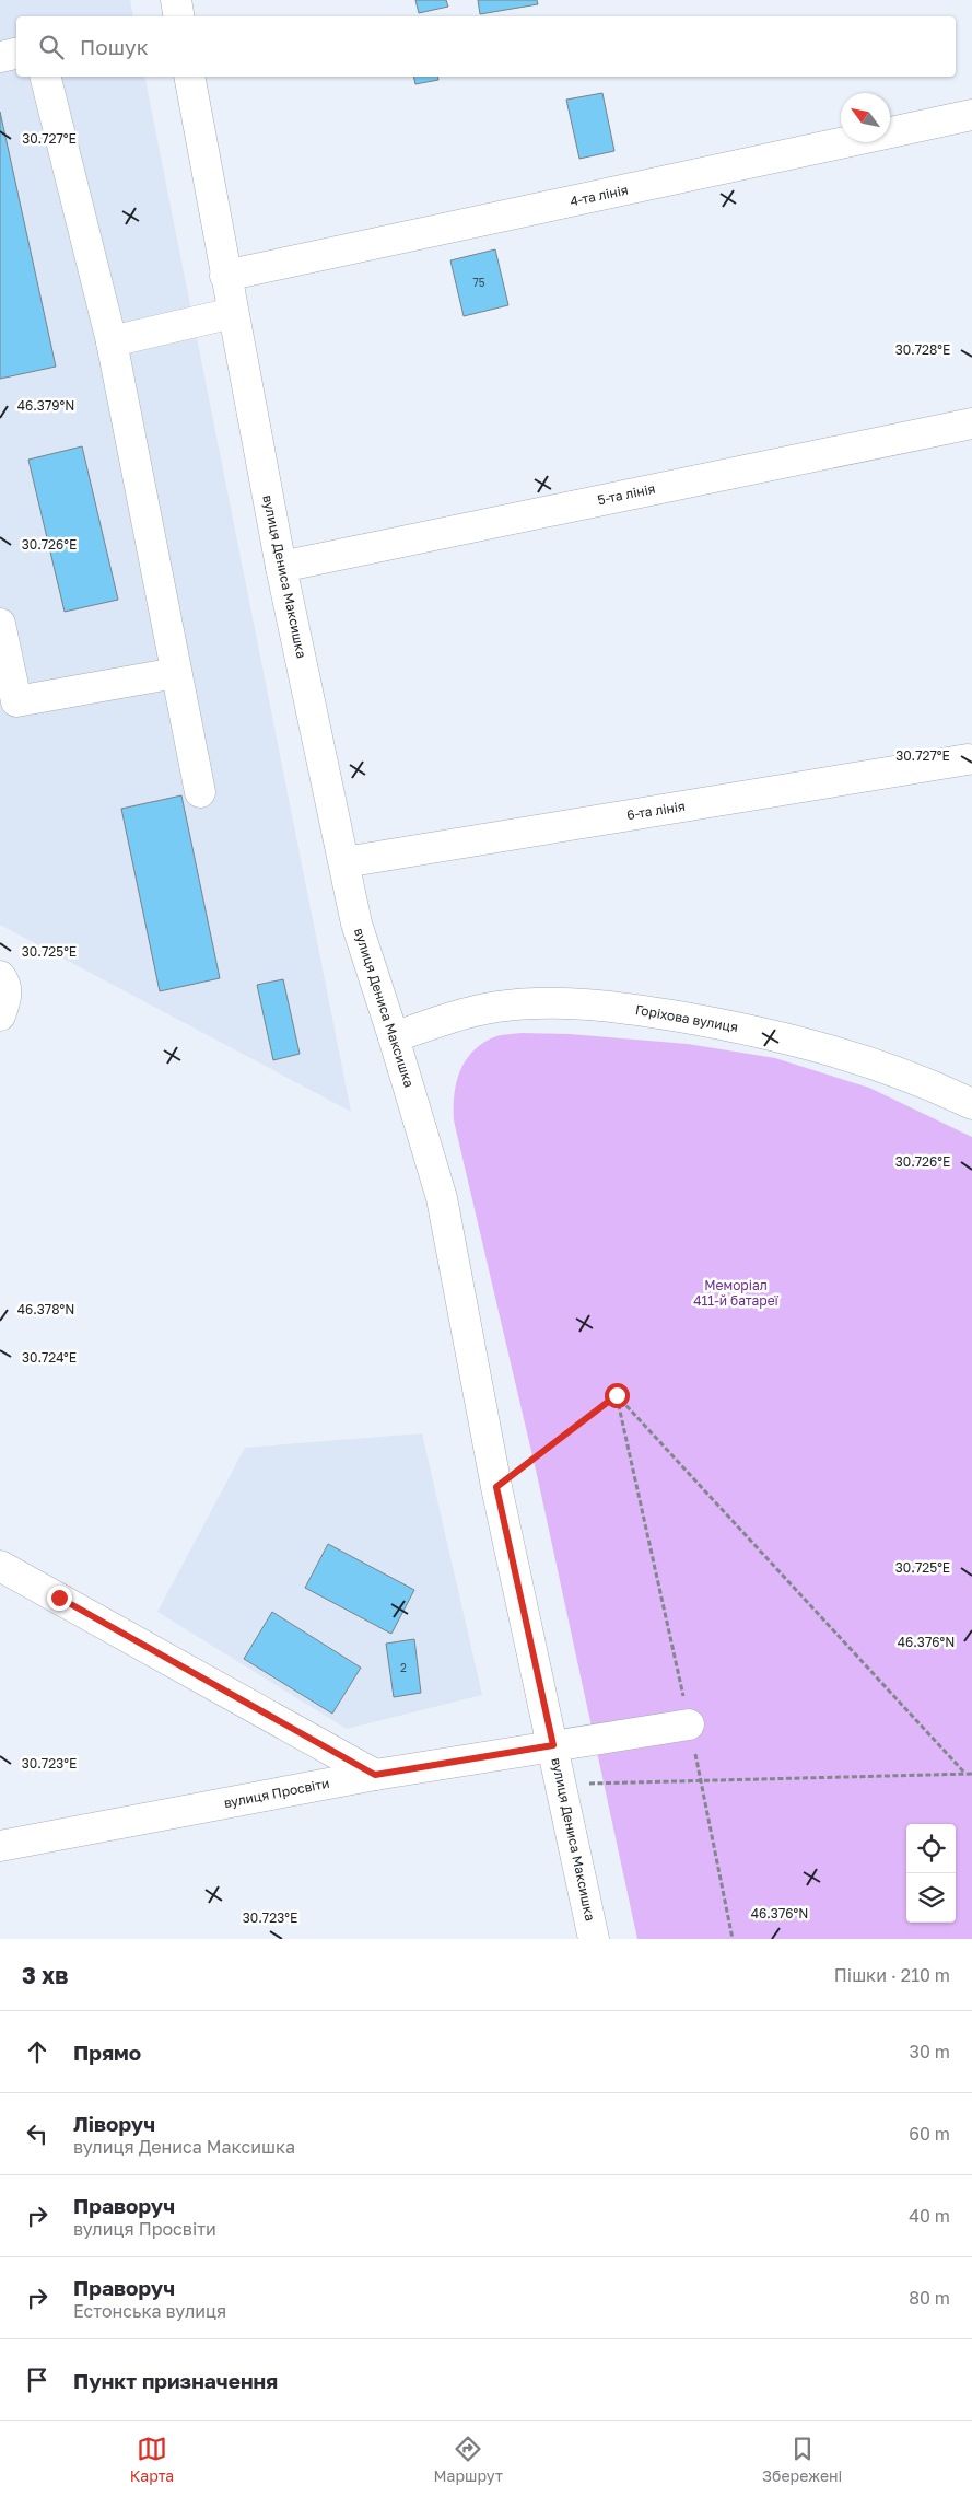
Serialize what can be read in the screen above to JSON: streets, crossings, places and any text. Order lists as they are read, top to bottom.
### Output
{
  "streets": {
    "street": [
      "4-та лінія",
      "5-та лінія",
      "вулиця Дениса Максишка",
      "6-та лінія",
      "Горіхова вулиця",
      "вулиця Просвіти"
    ]
  },
  "crossings": [
    ["4-та лінія", "вулиця Дениса Максишка"],
    ["5-та лінія", "вулиця Дениса Максишка"],
    ["вулиця Дениса Максишка", "6-та лінія"],
    ["вулиця Дениса Максишка", "Горіхова вулиця"],
    ["вулиця Дениса Максишка", "вулиця Просвіти"]
  ],
  "parks": ["Меморіал 411-й батареї"],
  "house_numbers": ["75", "2"],
  "north": "top left",
  "page": {
    "search": "Пошук",
    "heading": ["3 хв", "Пішки · 210 m"],
    "list": [
      ["Прямо", "30 m"],
      ["Ліворуч", "вулиця Дениса Максишка", "60 m"],
      ["Праворуч", "вулиця Просвіти", "40 m"],
      ["Праворуч", "Естонська вулиця", "80 m"],
      "Пункт призначення"
    ],
    "nav": ["Карта", "Маршрут", "Збережені"]
  },
  "coordinates": [
    "30.727°E",
    "30.728°E",
    "46.379°N",
    "30.726°E",
    "30.725°E",
    "46.378°N",
    "30.724°E",
    "46.376°N",
    "30.723°E"
  ]
}
